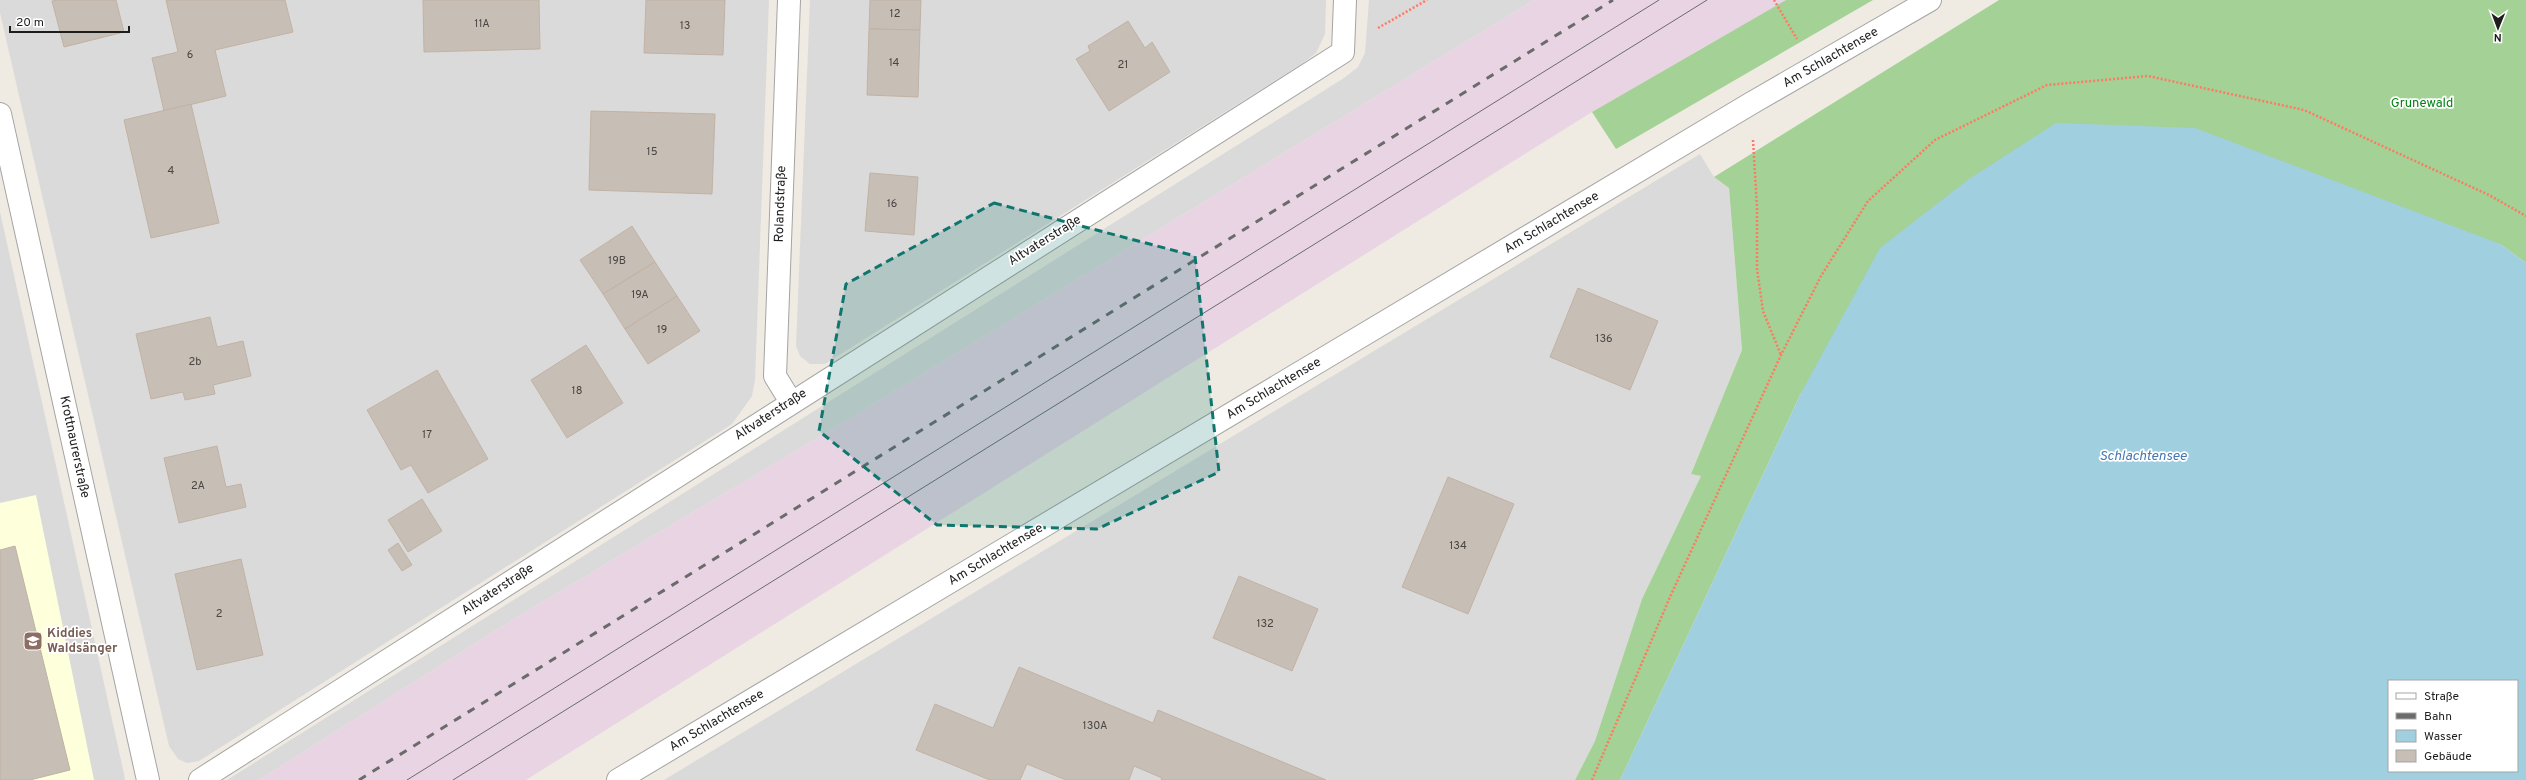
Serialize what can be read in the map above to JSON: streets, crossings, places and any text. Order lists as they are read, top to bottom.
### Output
{
  "streets": {
    "street": [
      "Am Schlachtensee",
      "Rolandstraße",
      "Altvaterstraße",
      "Krottnaurerstraße"
    ]
  },
  "crossings": [
    ["Rolandstraße", "Altvaterstraße"]
  ],
  "water": ["Schlachtensee"],
  "parks": ["Grunewald"],
  "places": {
    "school or university": ["Kiddies Waldsänger"]
  },
  "house_numbers": [
    "12",
    "11A",
    "13",
    "6",
    "14",
    "21",
    "15",
    "4",
    "16",
    "19B",
    "19A",
    "19",
    "136",
    "2b",
    "18",
    "17",
    "2A",
    "134",
    "2",
    "132",
    "130A"
  ],
  "legend": [
    "Straße",
    "Bahn",
    "Wasser",
    "Gebäude"
  ],
  "scale_bar": "20 m",
  "north": "bottom"
}
